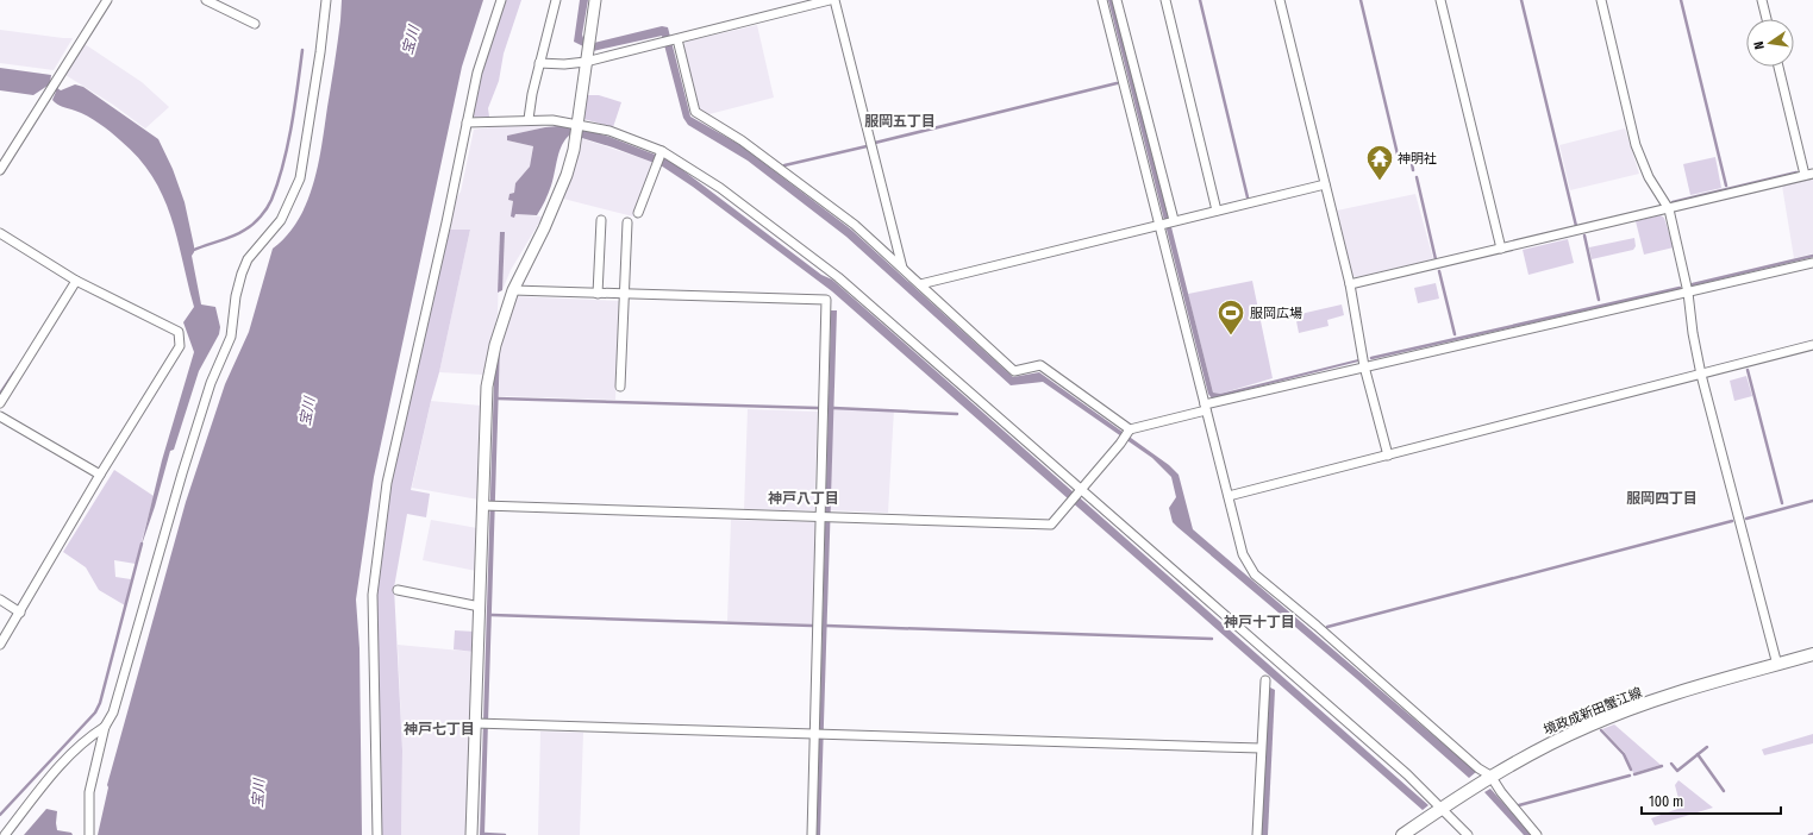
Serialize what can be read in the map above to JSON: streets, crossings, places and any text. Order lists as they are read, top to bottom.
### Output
{
  "streets": {
    "main road": ["境政成新田蟹江線"]
  },
  "districts": [
    "服岡五丁目",
    "神戸八丁目",
    "服岡四丁目",
    "神戸十丁目",
    "神戸七丁目"
  ],
  "water": ["宝川"],
  "places": {
    "temple": ["神明社"],
    "sports": ["服岡広場"]
  },
  "scale_bar": "100 m",
  "north": "left"
}
